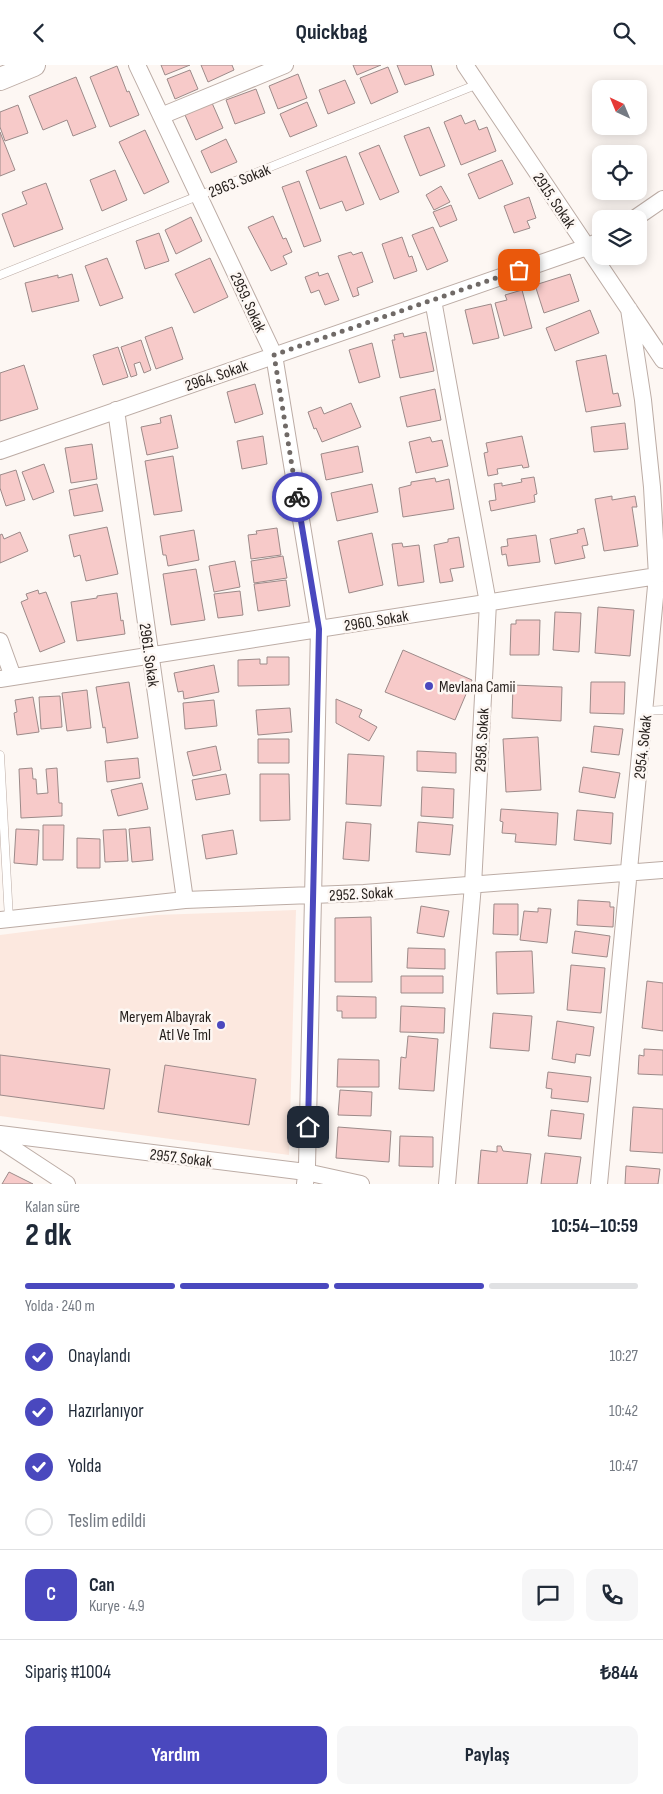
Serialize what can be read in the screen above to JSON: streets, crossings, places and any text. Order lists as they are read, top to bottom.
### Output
{
  "streets": {
    "street": [
      "2915. Sokak",
      "2959. Sokak",
      "2964. Sokak",
      "2960. Sokak",
      "2961. Sokak",
      "2958. Sokak",
      "2954. Sokak",
      "2952. Sokak",
      "2957. Sokak"
    ],
    "lane": ["2963. Sokak"]
  },
  "crossings": [
    ["2963. Sokak", "2915. Sokak"],
    ["2963. Sokak", "2959. Sokak"],
    ["2915. Sokak", "2954. Sokak"],
    ["2959. Sokak", "2964. Sokak"],
    ["2959. Sokak", "2960. Sokak"],
    ["2959. Sokak", "2952. Sokak"],
    ["2959. Sokak", "2957. Sokak"],
    ["2964. Sokak", "2961. Sokak"],
    ["2964. Sokak", "2958. Sokak"],
    ["2960. Sokak", "2961. Sokak"],
    ["2960. Sokak", "2958. Sokak"],
    ["2960. Sokak", "2954. Sokak"],
    ["2961. Sokak", "2952. Sokak"],
    ["2958. Sokak", "2952. Sokak"],
    ["2954. Sokak", "2952. Sokak"]
  ],
  "places": ["Mevlana Camii", "Meryem Albayrak Atl Ve Tml"],
  "north": "top left",
  "page": {
    "header": "Quickbag",
    "heading": ["2 dk", "Kalan süre", "10:54–10:59"],
    "panel": [
      "Can",
      "Kurye · 4.9",
      "Sipariş #1004",
      "₺844"
    ],
    "bar": "Yolda · 240 m",
    "list": [
      ["Onaylandı", "10:27"],
      ["Hazırlanıyor", "10:42"],
      ["Yolda", "10:47"],
      "Teslim edildi"
    ],
    "round": "C",
    "buttons": ["Yardım", "Paylaş"]
  }
}
